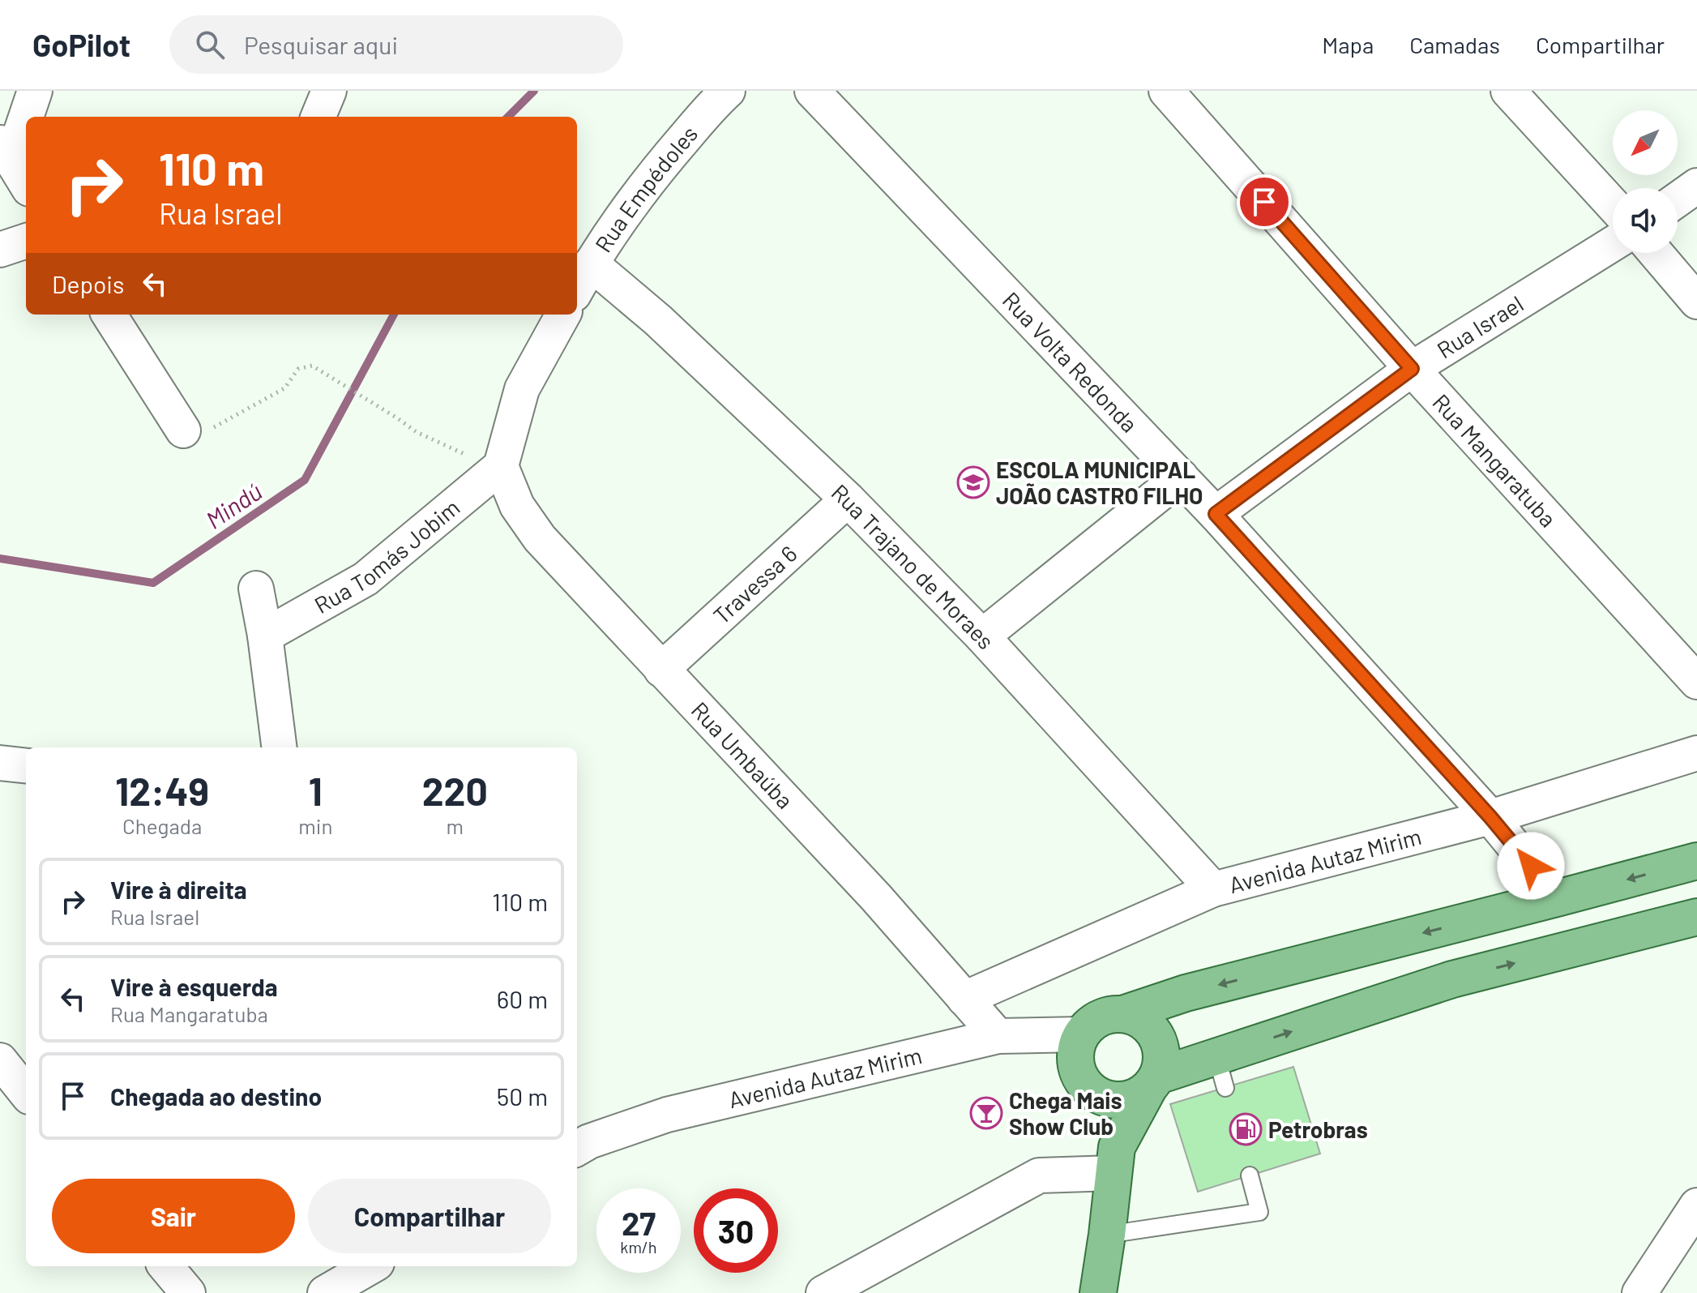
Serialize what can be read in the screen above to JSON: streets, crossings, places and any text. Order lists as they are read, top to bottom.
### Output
{
  "streets": {
    "street": [
      "Rua Empédoles",
      "Rua Israel",
      "Rua Volta Redonda",
      "Rua Mangaratuba",
      "Rua Tomás Jobim",
      "Rua Trajano de Moraes",
      "Travessa 6",
      "Rua Umbaúba",
      "Avenida Autaz Mirim"
    ]
  },
  "crossings": [
    ["Rua Empédoles", "Rua Trajano de Moraes"],
    ["Rua Israel", "Rua Volta Redonda"],
    ["Rua Israel", "Rua Mangaratuba"],
    ["Rua Volta Redonda", "Avenida Autaz Mirim"],
    ["Rua Tomás Jobim", "Rua Umbaúba"],
    ["Rua Trajano de Moraes", "Travessa 6"],
    ["Rua Trajano de Moraes", "Avenida Autaz Mirim"],
    ["Travessa 6", "Rua Umbaúba"],
    ["Rua Umbaúba", "Avenida Autaz Mirim"]
  ],
  "water": ["Mindú"],
  "places": {
    "school or university": ["ESCOLA MUNICIPAL JOÃO CASTRO FILHO"],
    "bar": ["Chega Mais Show Club"],
    "fuel station": ["Petrobras"]
  },
  "north": "bottom left",
  "page": {
    "header": "GoPilot",
    "search": "Pesquisar aqui",
    "nav": ["Mapa", "Camadas", "Compartilhar"],
    "turn": ["110 m", "Rua Israel"],
    "then": "Depois",
    "eta": [
      "12:49",
      "Chegada",
      "1",
      "min",
      "220",
      "m"
    ],
    "list": [
      {
        "name": "Vire à direita",
        "note": "Rua Israel",
        "value": "110 m"
      },
      {
        "name": "Vire à esquerda",
        "note": "Rua Mangaratuba",
        "value": "60 m"
      },
      {
        "name": "Chegada ao destino",
        "value": "50 m"
      }
    ],
    "buttons": ["Sair", "Compartilhar"],
    "speed": "27 km/h",
    "limit": "30"
  }
}
